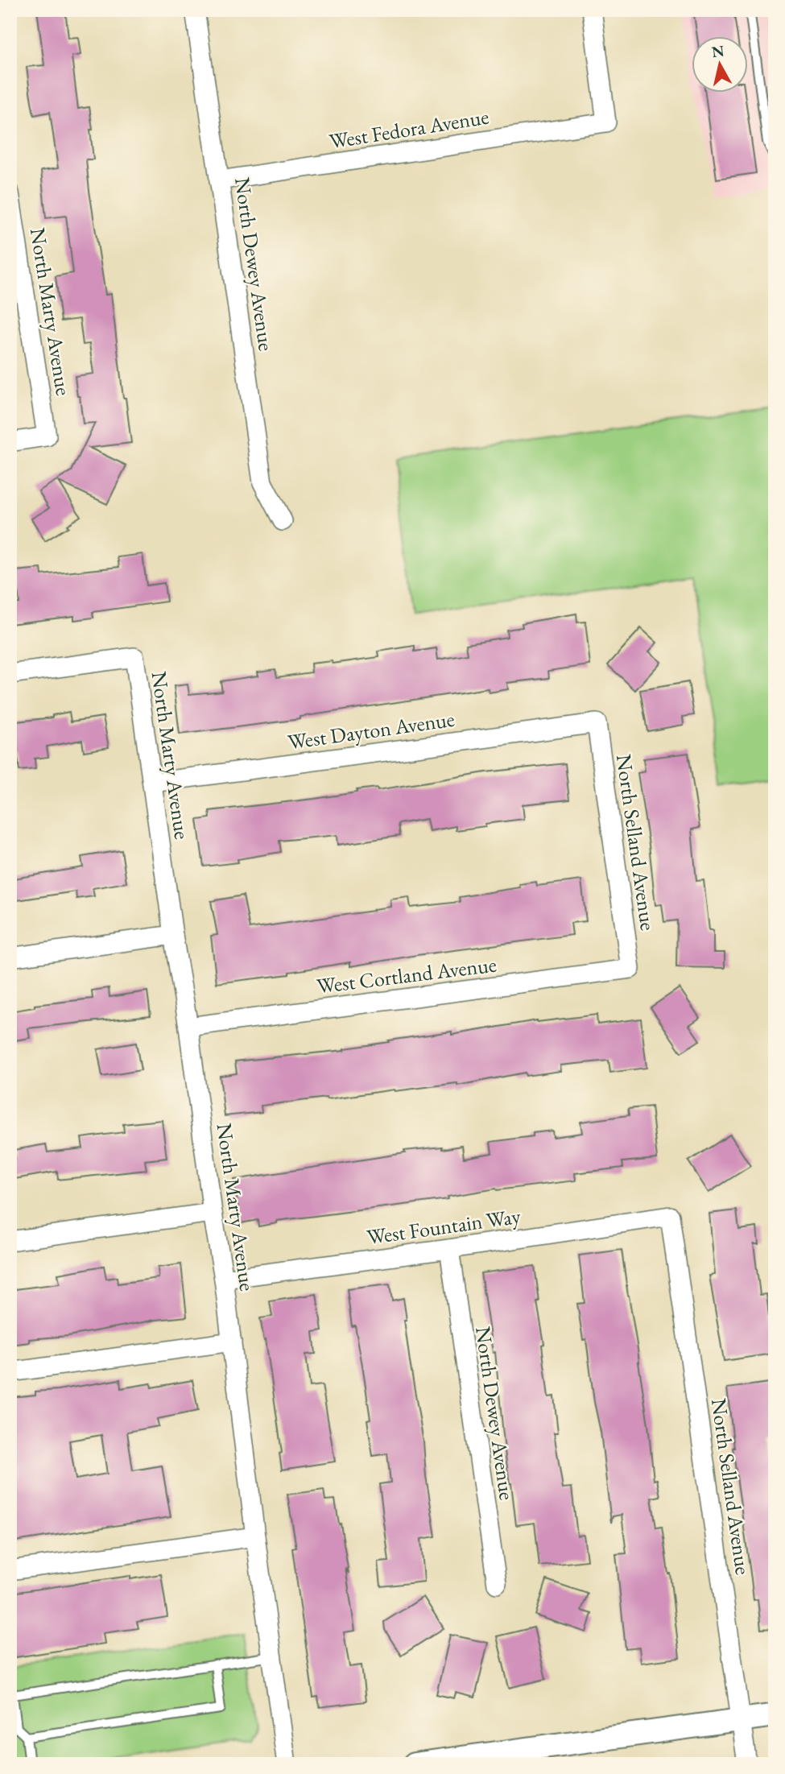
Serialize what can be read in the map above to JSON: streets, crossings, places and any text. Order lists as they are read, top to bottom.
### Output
{
  "streets": {
    "street": [
      "West Fedora Avenue",
      "North Dewey Avenue",
      "North Marty Avenue",
      "West Dayton Avenue",
      "North Selland Avenue",
      "West Cortland Avenue",
      "West Fountain Way"
    ]
  },
  "crossings": [
    ["West Fedora Avenue", "North Dewey Avenue"],
    ["North Dewey Avenue", "West Fountain Way"],
    ["North Marty Avenue", "West Dayton Avenue"],
    ["North Marty Avenue", "West Cortland Avenue"],
    ["North Marty Avenue", "West Fountain Way"],
    ["West Dayton Avenue", "North Selland Avenue"],
    ["North Selland Avenue", "West Cortland Avenue"],
    ["North Selland Avenue", "West Fountain Way"]
  ],
  "north": "top"
}
